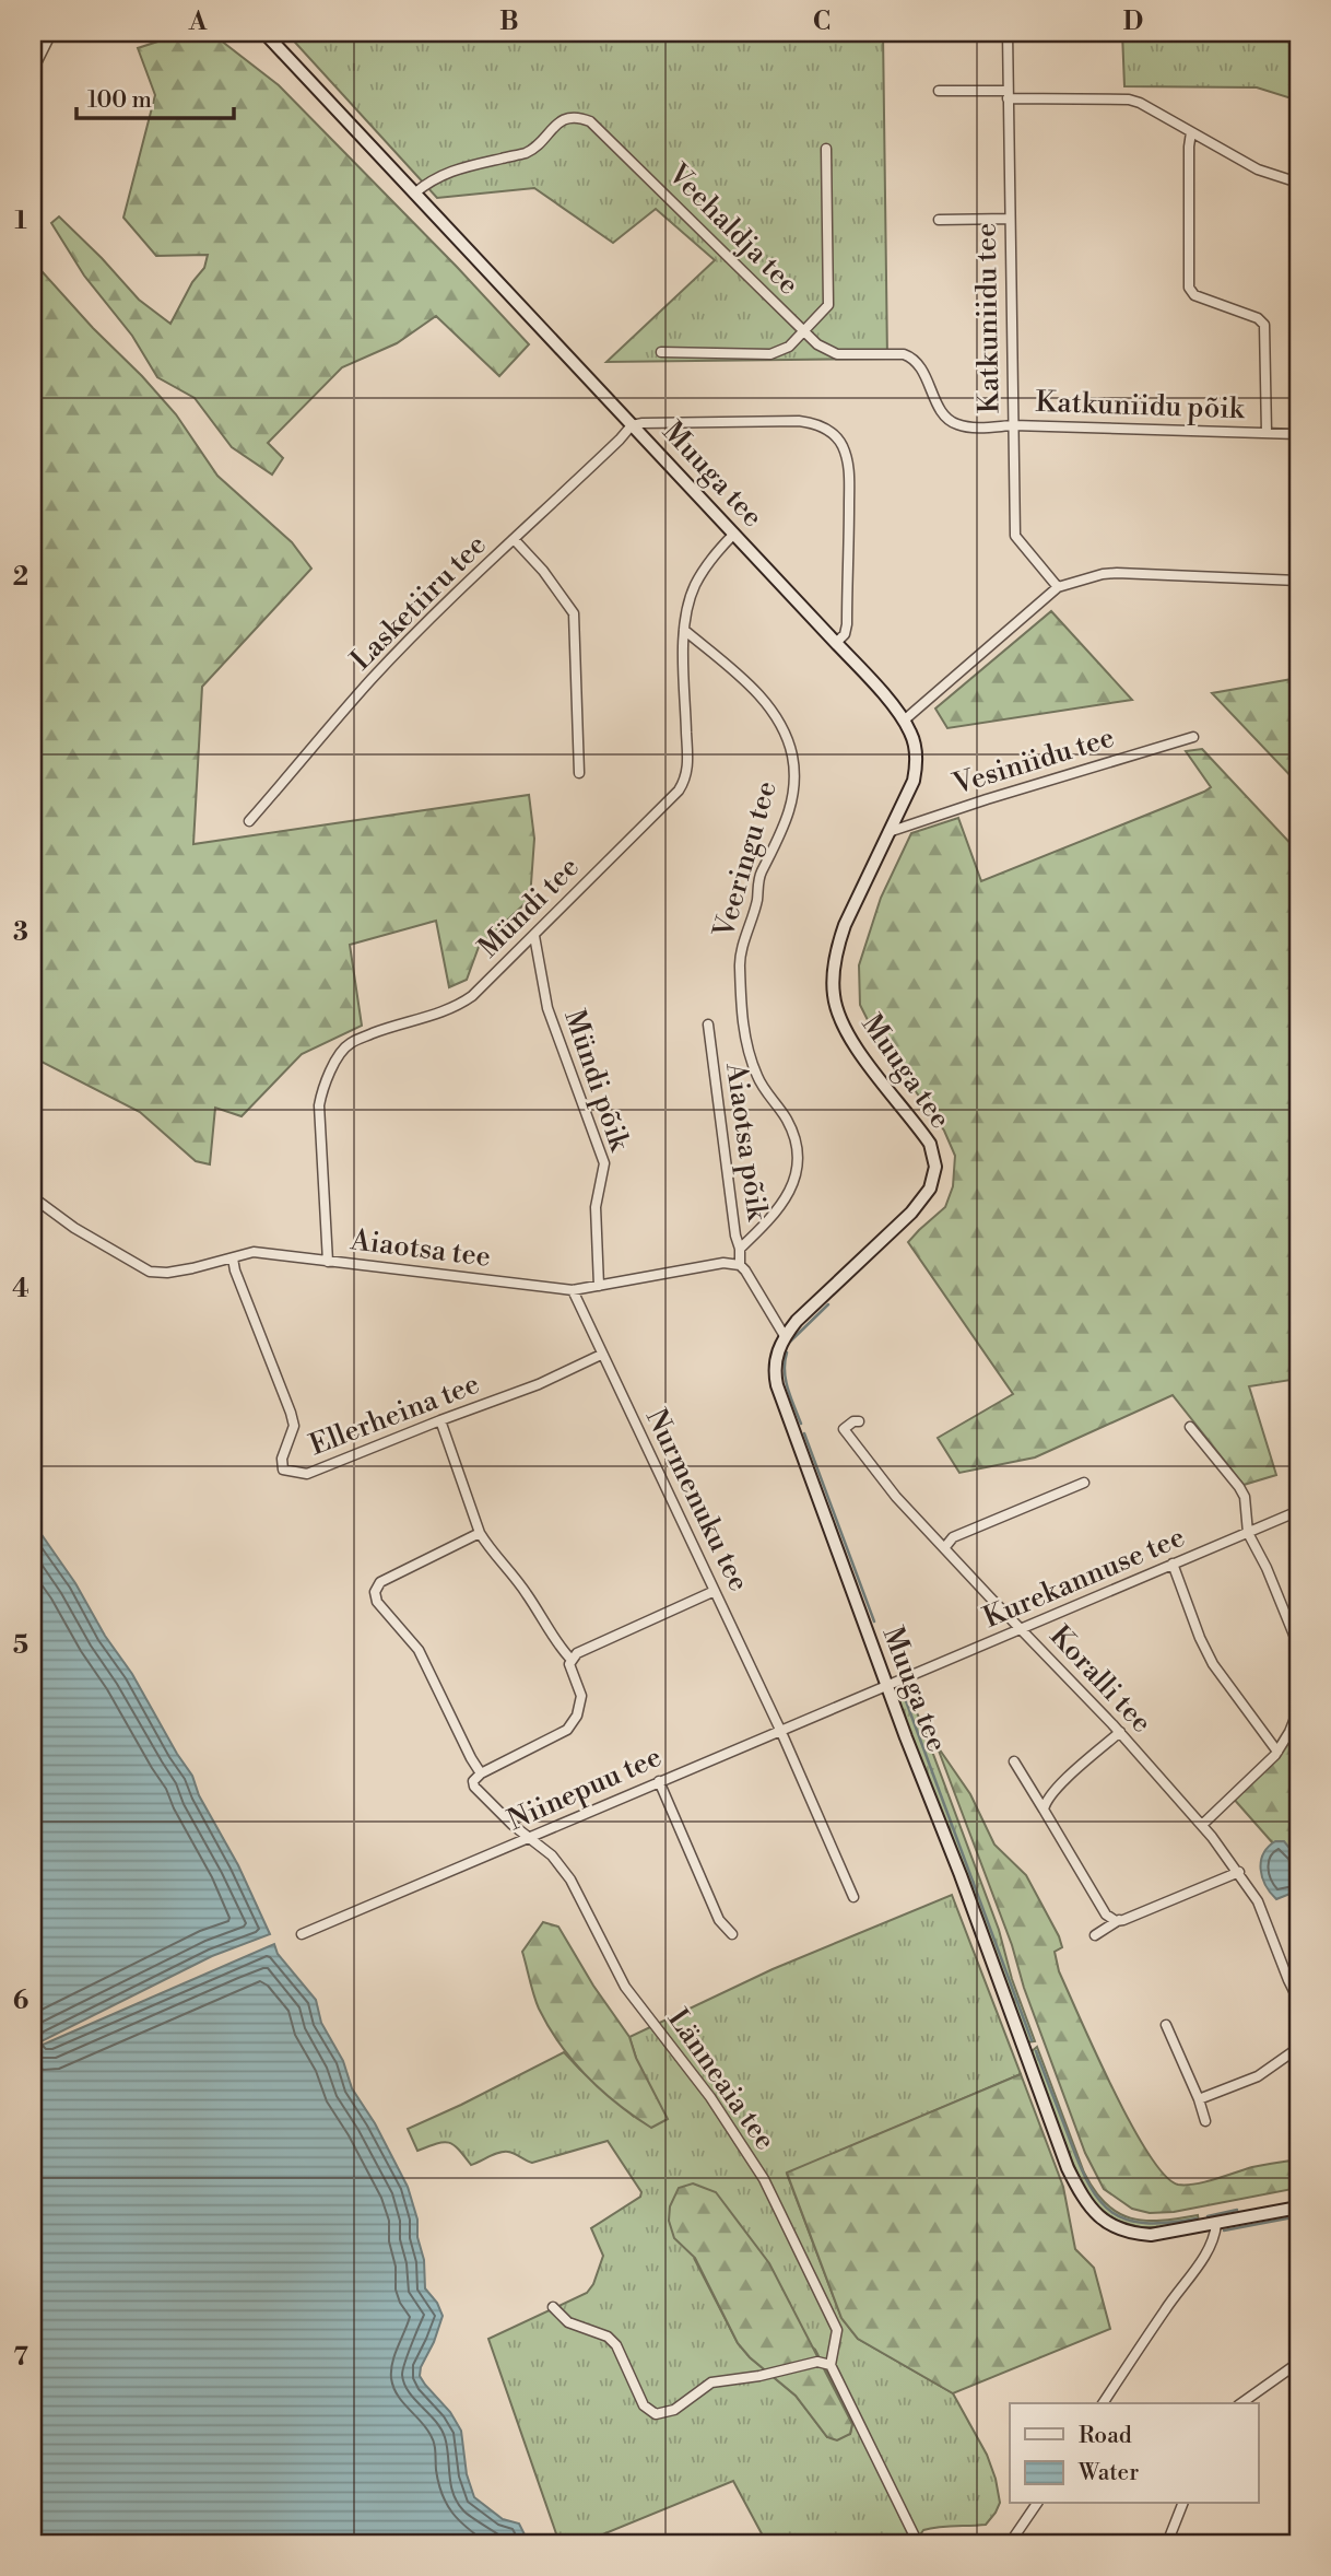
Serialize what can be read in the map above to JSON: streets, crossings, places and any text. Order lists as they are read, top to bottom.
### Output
{
  "streets": {
    "street": [
      "Veehaldja tee",
      "Katkuniidu tee",
      "Katkuniidu põik",
      "Muuga tee",
      "Lasketiiru tee",
      "Vesiniidu tee",
      "Veeringu tee",
      "Mündi tee",
      "Mündi põik",
      "Aiaotsa põik",
      "Aiaotsa tee",
      "Ellerheina tee",
      "Nurmenuku tee",
      "Kurekannuse tee",
      "Koralli tee",
      "Niinepuu tee",
      "Länneaia tee"
    ]
  },
  "crossings": [
    ["Veehaldja tee", "Katkuniidu tee"],
    ["Veehaldja tee", "Katkuniidu põik"],
    ["Veehaldja tee", "Muuga tee"],
    ["Katkuniidu tee", "Katkuniidu põik"],
    ["Muuga tee", "Lasketiiru tee"],
    ["Muuga tee", "Vesiniidu tee"],
    ["Muuga tee", "Mündi tee"],
    ["Muuga tee", "Kurekannuse tee"],
    ["Muuga tee", "Niinepuu tee"],
    ["Veeringu tee", "Mündi tee"],
    ["Veeringu tee", "Aiaotsa põik"],
    ["Mündi tee", "Mündi põik"],
    ["Mündi tee", "Aiaotsa tee"],
    ["Mündi põik", "Aiaotsa tee"],
    ["Aiaotsa põik", "Aiaotsa tee"],
    ["Aiaotsa tee", "Ellerheina tee"],
    ["Aiaotsa tee", "Nurmenuku tee"],
    ["Ellerheina tee", "Nurmenuku tee"],
    ["Nurmenuku tee", "Niinepuu tee"],
    ["Kurekannuse tee", "Koralli tee"],
    ["Kurekannuse tee", "Niinepuu tee"],
    ["Niinepuu tee", "Länneaia tee"]
  ],
  "legend": ["Road", "Water"],
  "scale_bar": "100 m",
  "grid": {
    "columns": [
      "A",
      "B",
      "C",
      "D"
    ],
    "rows": [
      "1",
      "2",
      "3",
      "4",
      "5",
      "6",
      "7"
    ]
  }
}
